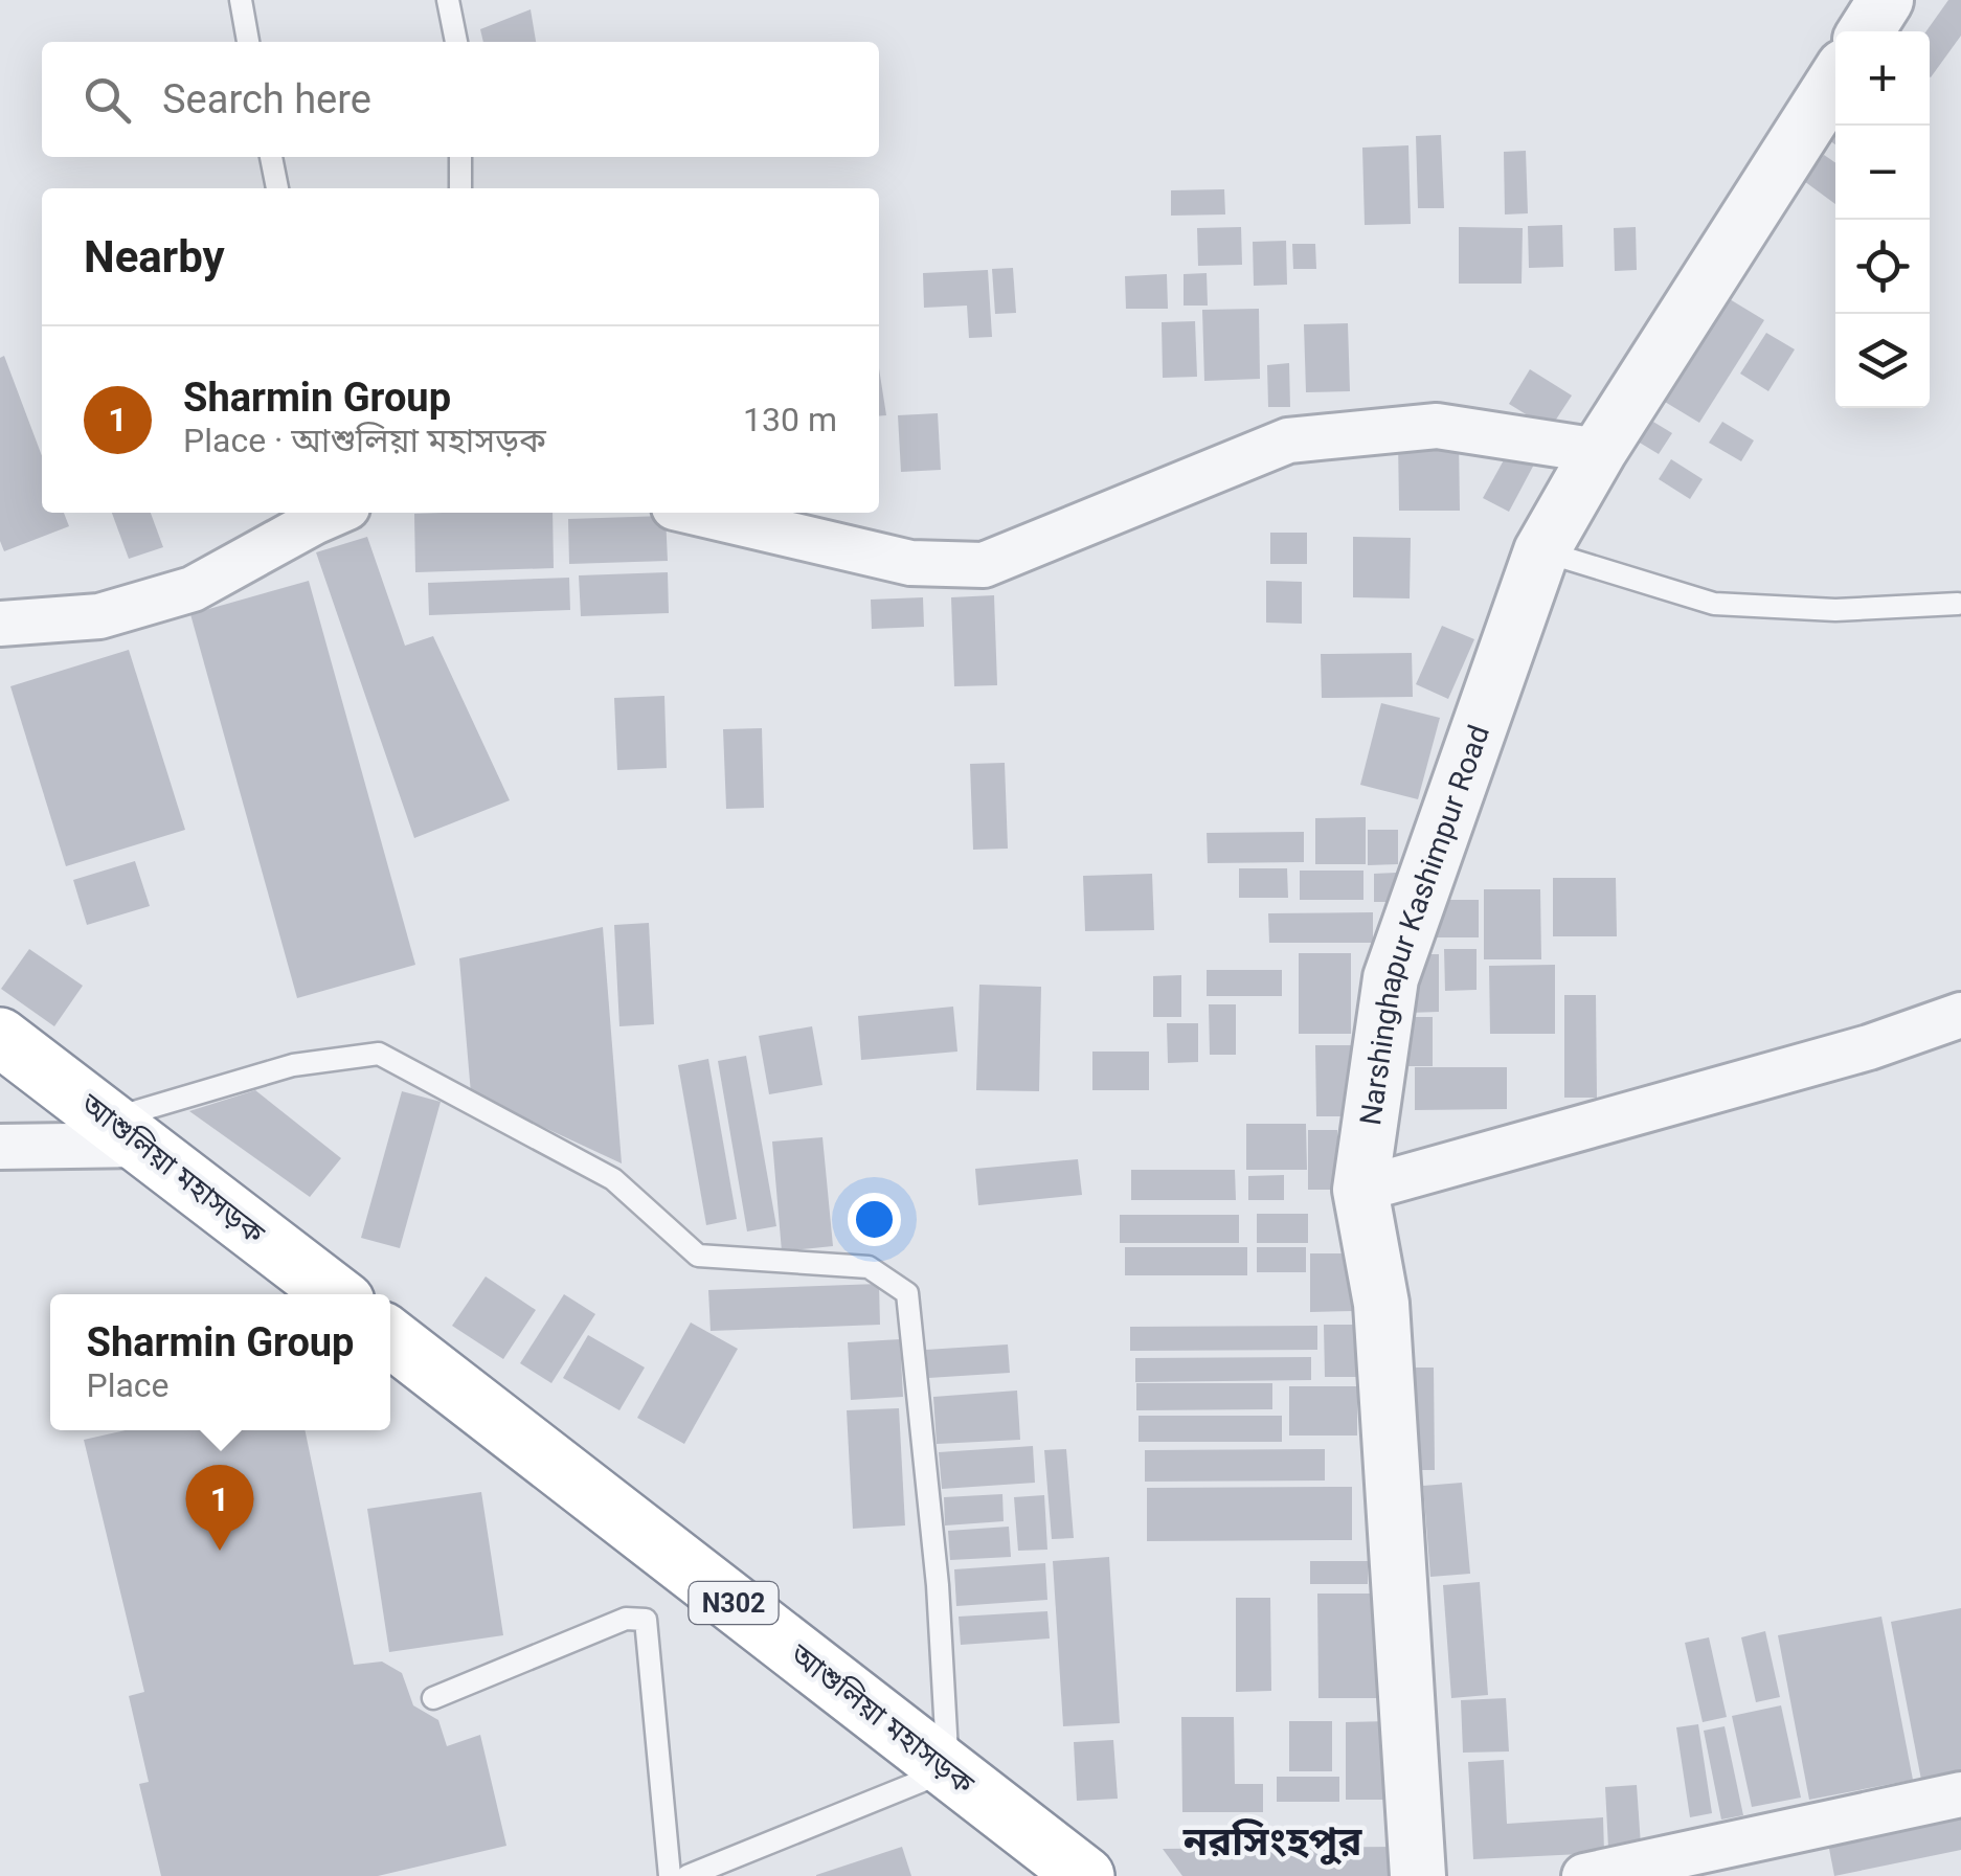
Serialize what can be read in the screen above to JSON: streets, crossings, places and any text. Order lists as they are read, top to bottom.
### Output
{
  "streets": {
    "highway": ["আশুলিয়া মহাসড়ক", "N302"],
    "street": ["Narshinghapur Kashimpur Road"]
  },
  "districts": ["নরসিংহপুর"],
  "page": {
    "map_buttons": ["+", "−"],
    "search": "Search here",
    "heading": "Nearby",
    "list": [
      {
        "mark": "1",
        "name": "Sharmin Group",
        "note": "Place · আশুলিয়া মহাসড়ক",
        "value": "130 m"
      }
    ],
    "popup": ["Sharmin Group", "Place"],
    "pins": "1"
  }
}
